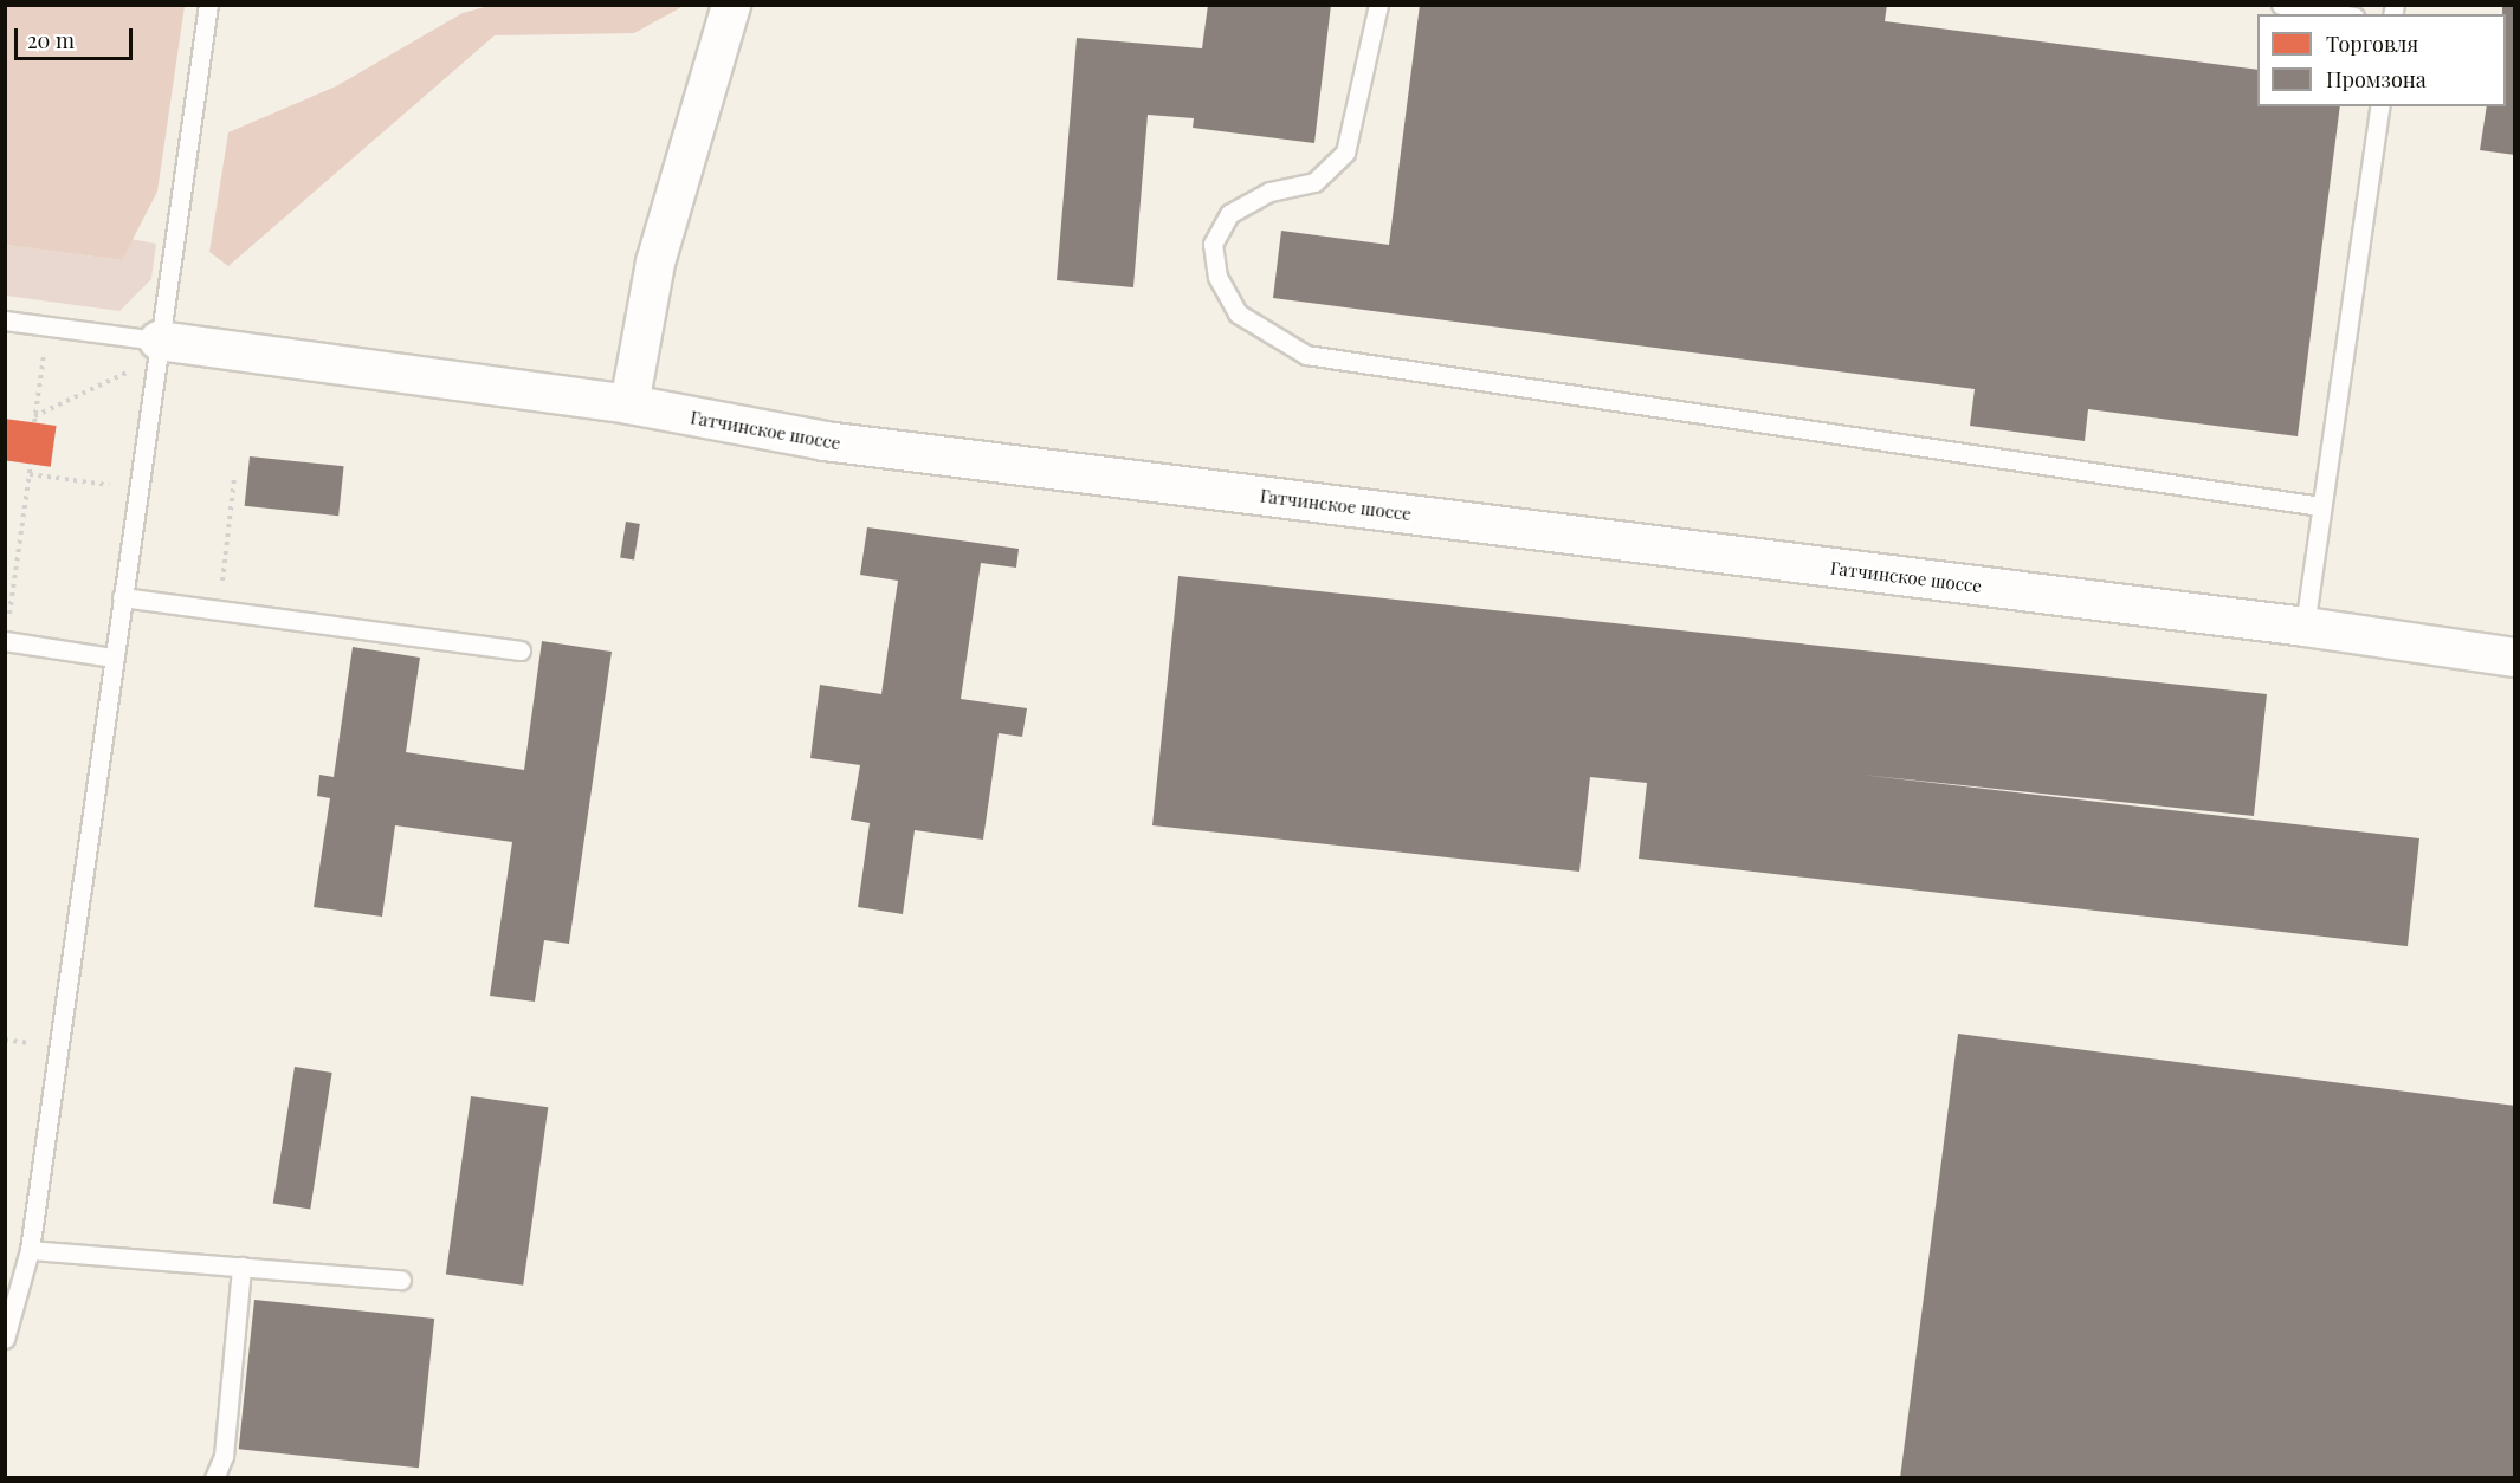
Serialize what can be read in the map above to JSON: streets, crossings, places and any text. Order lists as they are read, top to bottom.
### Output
{
  "streets": {
    "street": ["Гатчинское шоссе"]
  },
  "legend": ["Торговля", "Промзона"],
  "scale_bar": "20 m"
}
